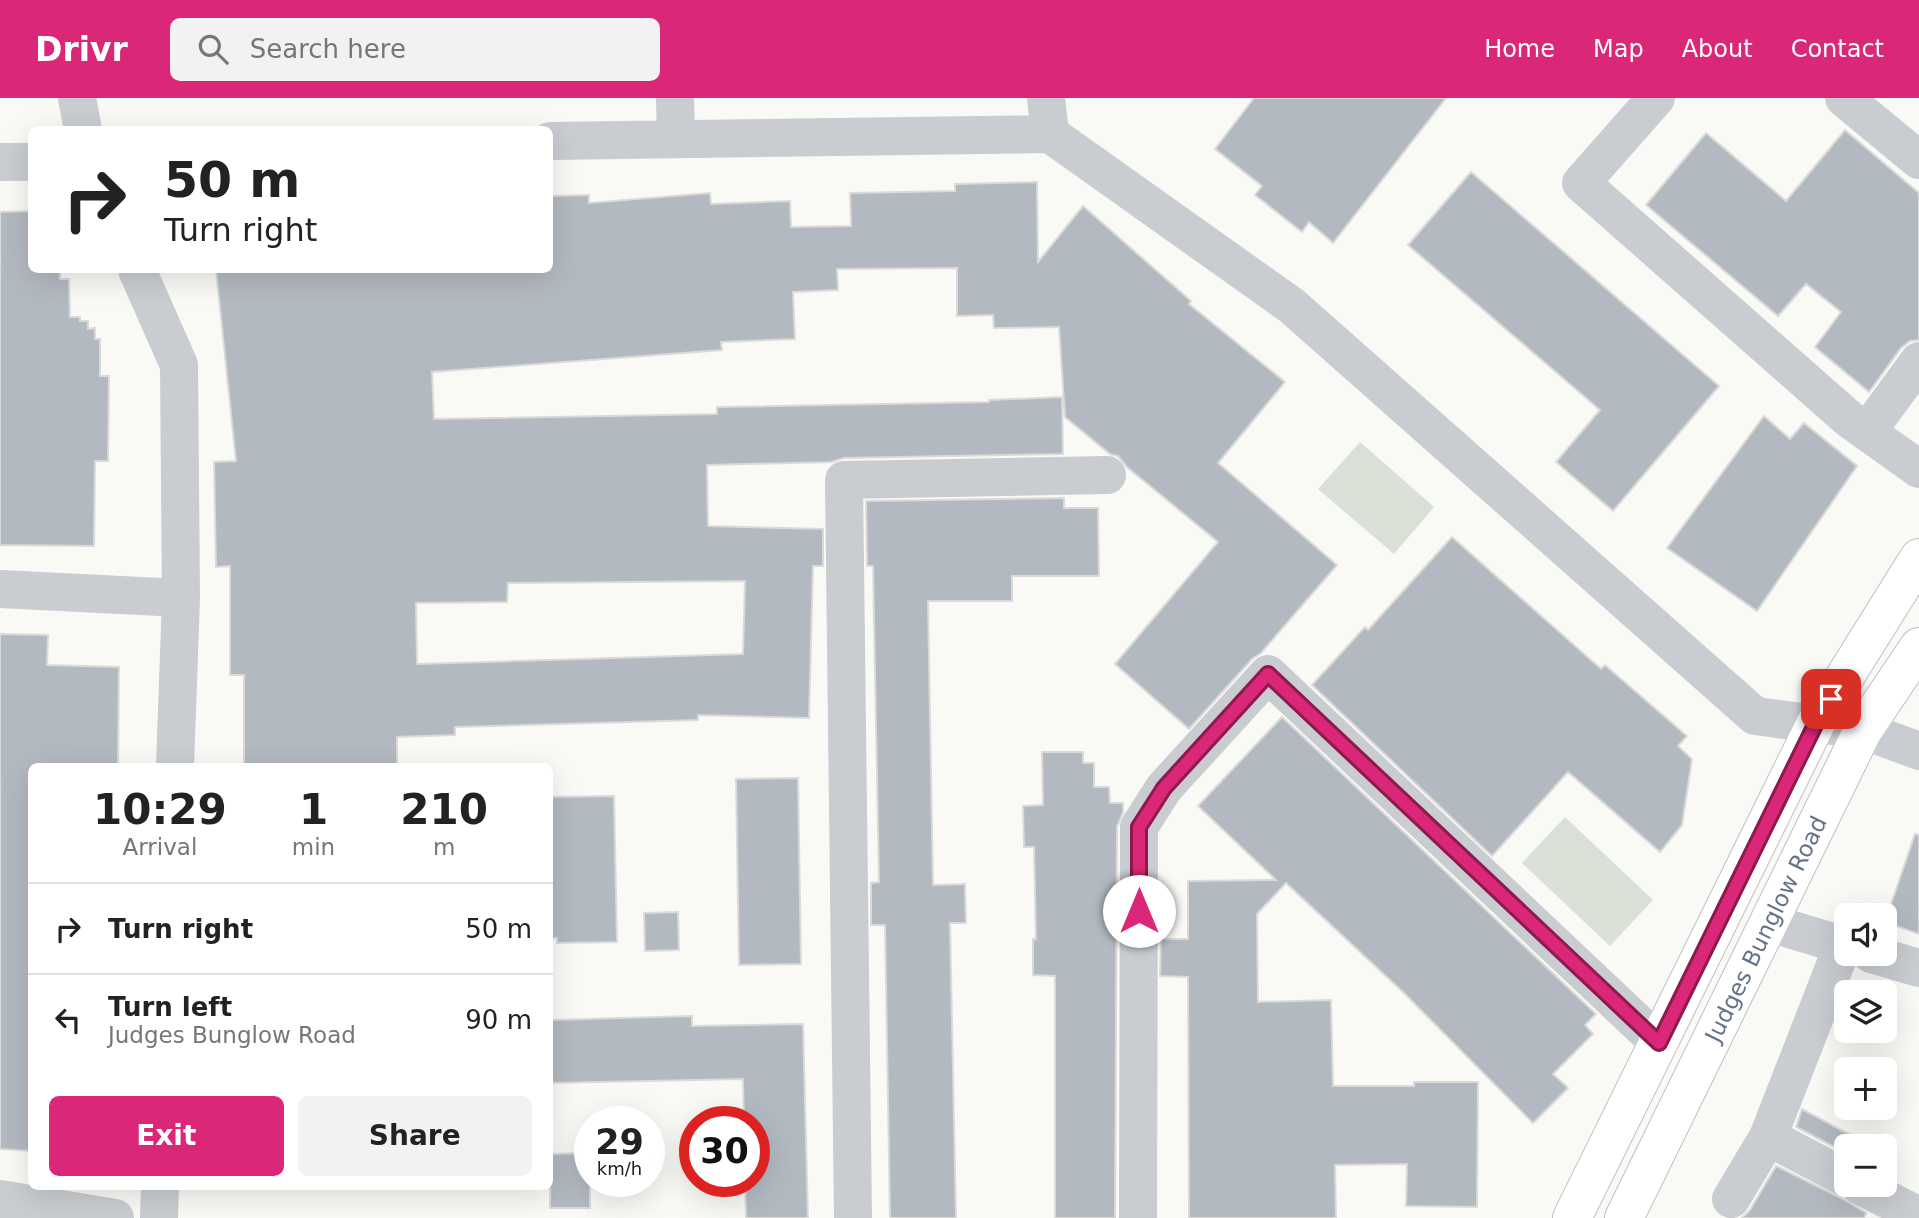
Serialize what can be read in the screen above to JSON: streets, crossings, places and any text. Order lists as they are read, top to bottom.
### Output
{
  "streets": {
    "main road": ["Judges Bunglow Road"]
  },
  "page": {
    "header": "Drivr",
    "search": "Search here",
    "nav": [
      "Home",
      "Map",
      "About",
      "Contact"
    ],
    "turn": ["50 m", "Turn right"],
    "eta": [
      "10:29",
      "Arrival",
      "1",
      "min",
      "210",
      "m"
    ],
    "list": [
      {
        "name": "Turn right",
        "value": "50 m"
      },
      {
        "name": "Turn left",
        "note": "Judges Bunglow Road",
        "value": "90 m"
      }
    ],
    "map_buttons": ["+", "−"],
    "buttons": ["Exit", "Share"],
    "speed": "29 km/h",
    "limit": "30"
  }
}
